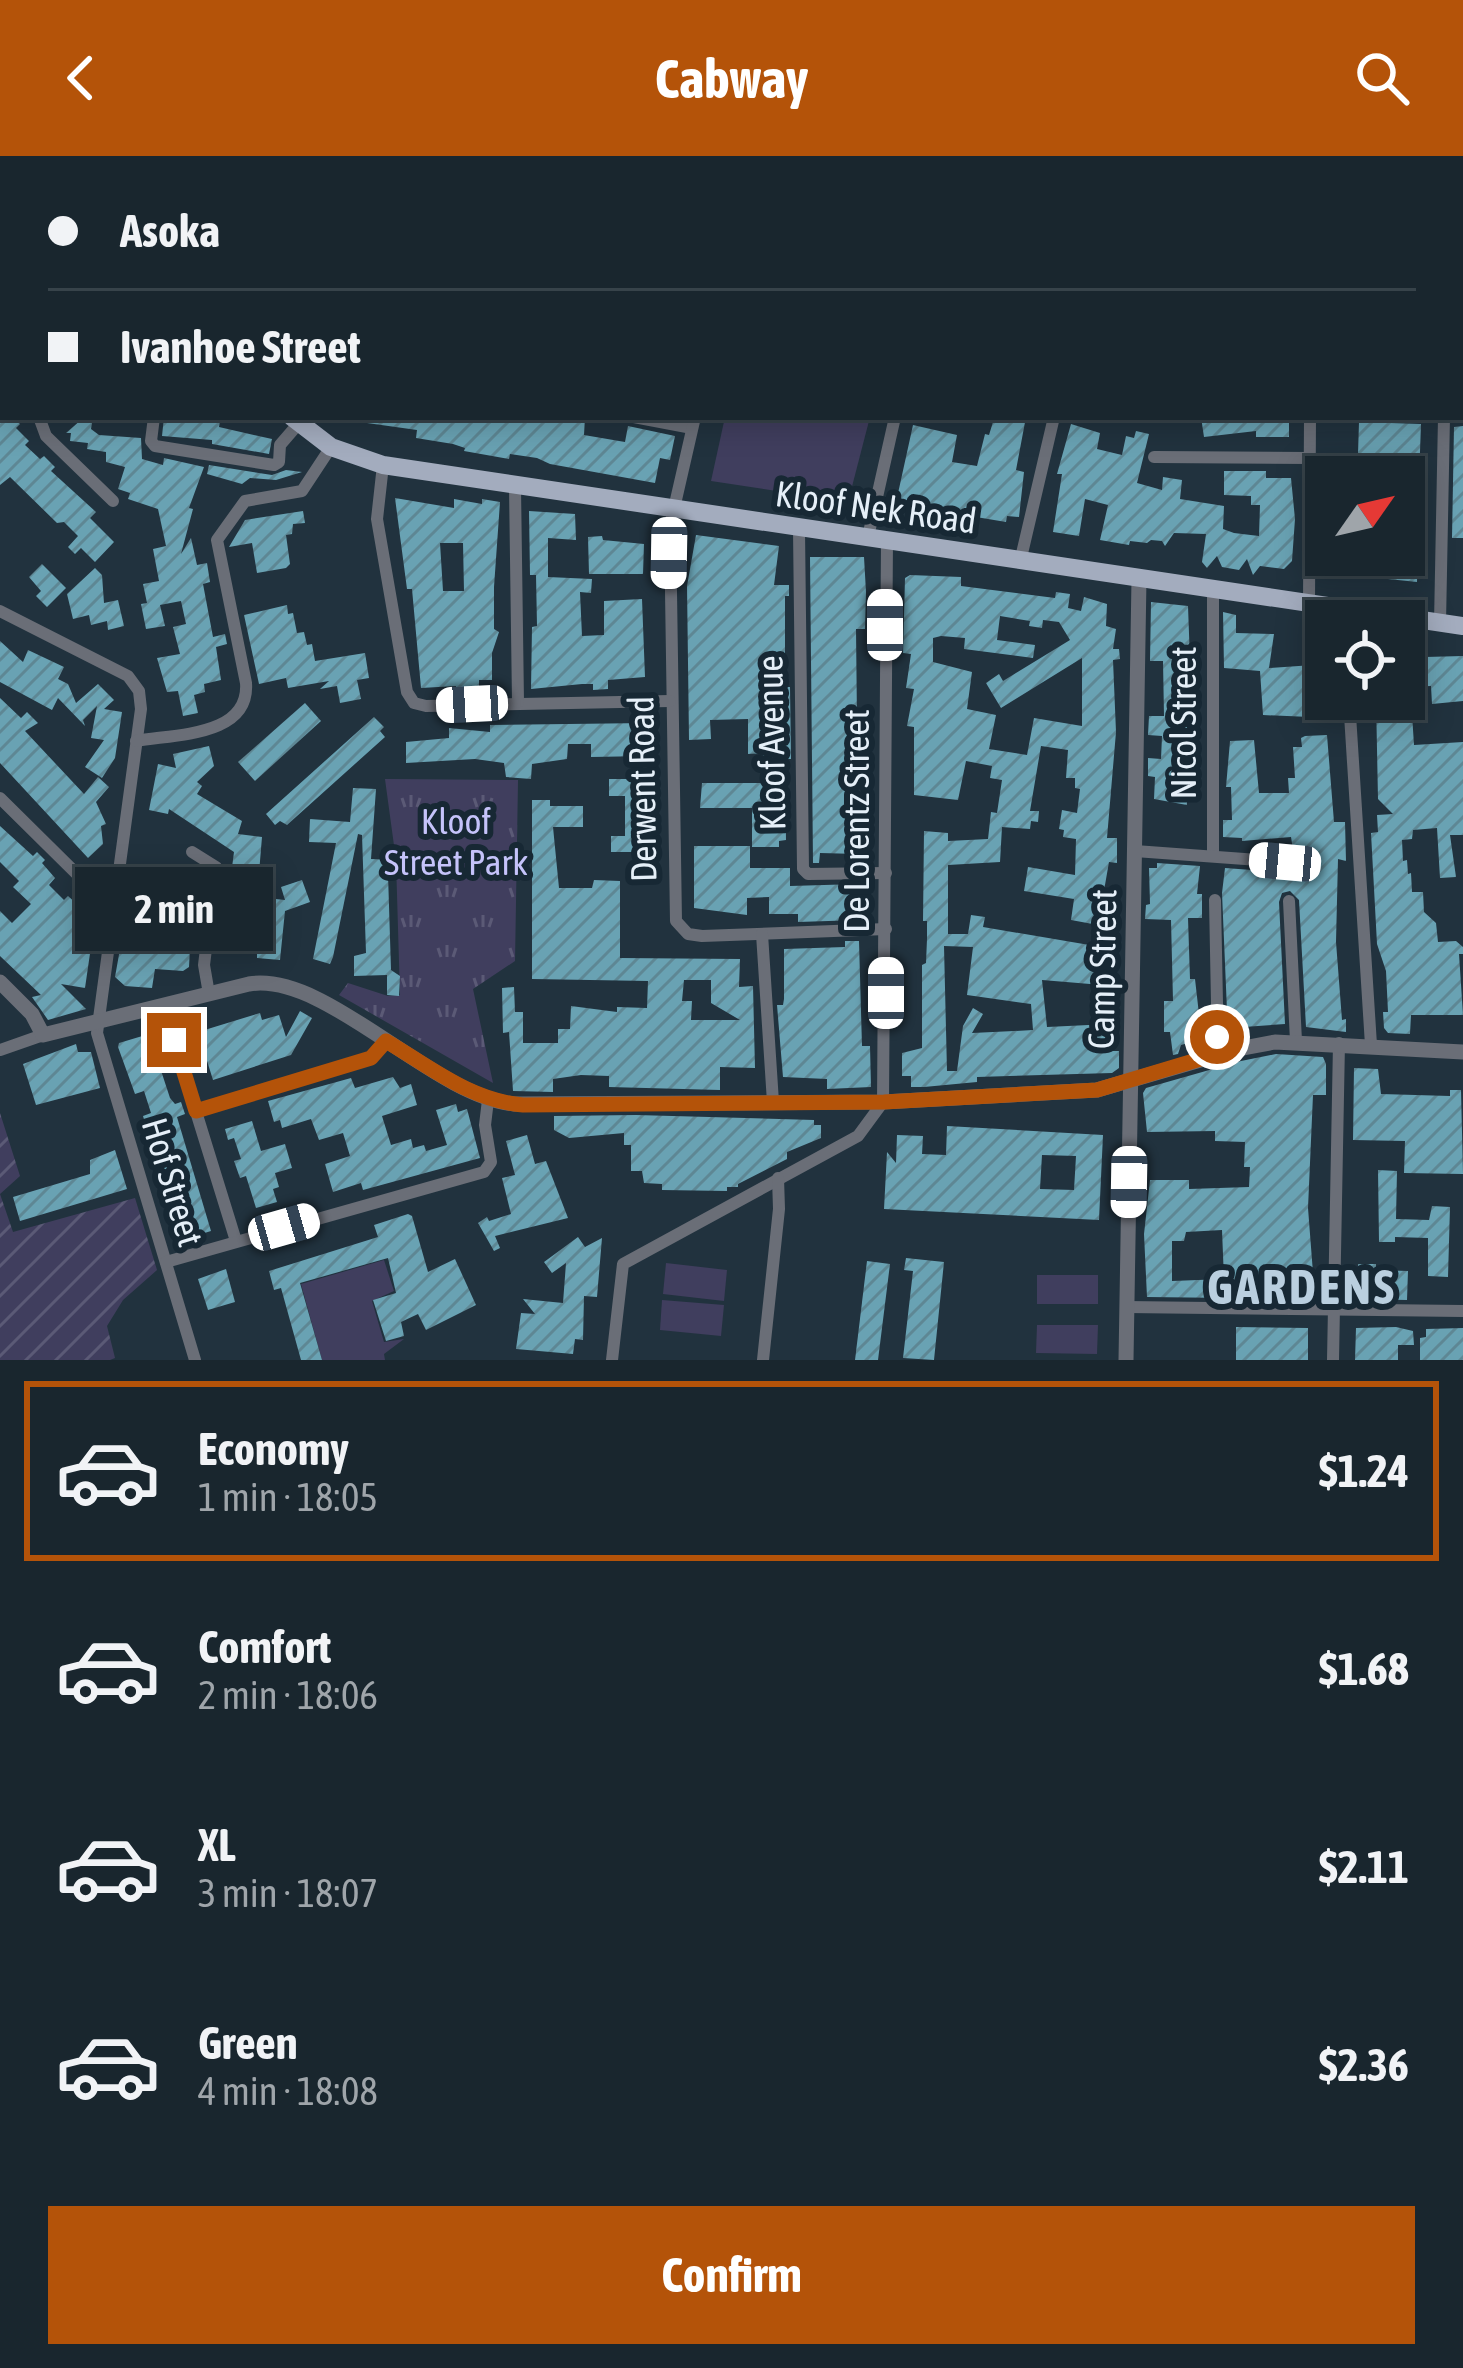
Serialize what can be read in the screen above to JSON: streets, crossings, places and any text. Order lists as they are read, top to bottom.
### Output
{
  "streets": {
    "main road": ["Kloof Nek Road"],
    "street": [
      "Nicol Street",
      "Kloof Avenue",
      "Derwent Road",
      "De Lorentz Street",
      "Camp Street",
      "Hof Street"
    ]
  },
  "crossings": [
    ["Kloof Nek Road", "Nicol Street"],
    ["Kloof Nek Road", "Kloof Avenue"],
    ["Kloof Nek Road", "Derwent Road"],
    ["Kloof Nek Road", "De Lorentz Street"],
    ["Kloof Nek Road", "Camp Street"],
    ["Kloof Avenue", "De Lorentz Street"],
    ["Derwent Road", "De Lorentz Street"]
  ],
  "districts": ["GARDENS"],
  "parks": ["Kloof Street Park"],
  "north": "top right",
  "page": {
    "header": "Cabway",
    "banner": ["Asoka", "Ivanhoe Street"],
    "bubble": "2 min",
    "list": [
      {
        "name": "Economy",
        "note": "1 min · 18:05",
        "value": "$1.24"
      },
      {
        "name": "Comfort",
        "note": "2 min · 18:06",
        "value": "$1.68"
      },
      {
        "name": "XL",
        "note": "3 min · 18:07",
        "value": "$2.11"
      },
      {
        "name": "Green",
        "note": "4 min · 18:08",
        "value": "$2.36"
      }
    ],
    "buttons": "Confirm"
  }
}
